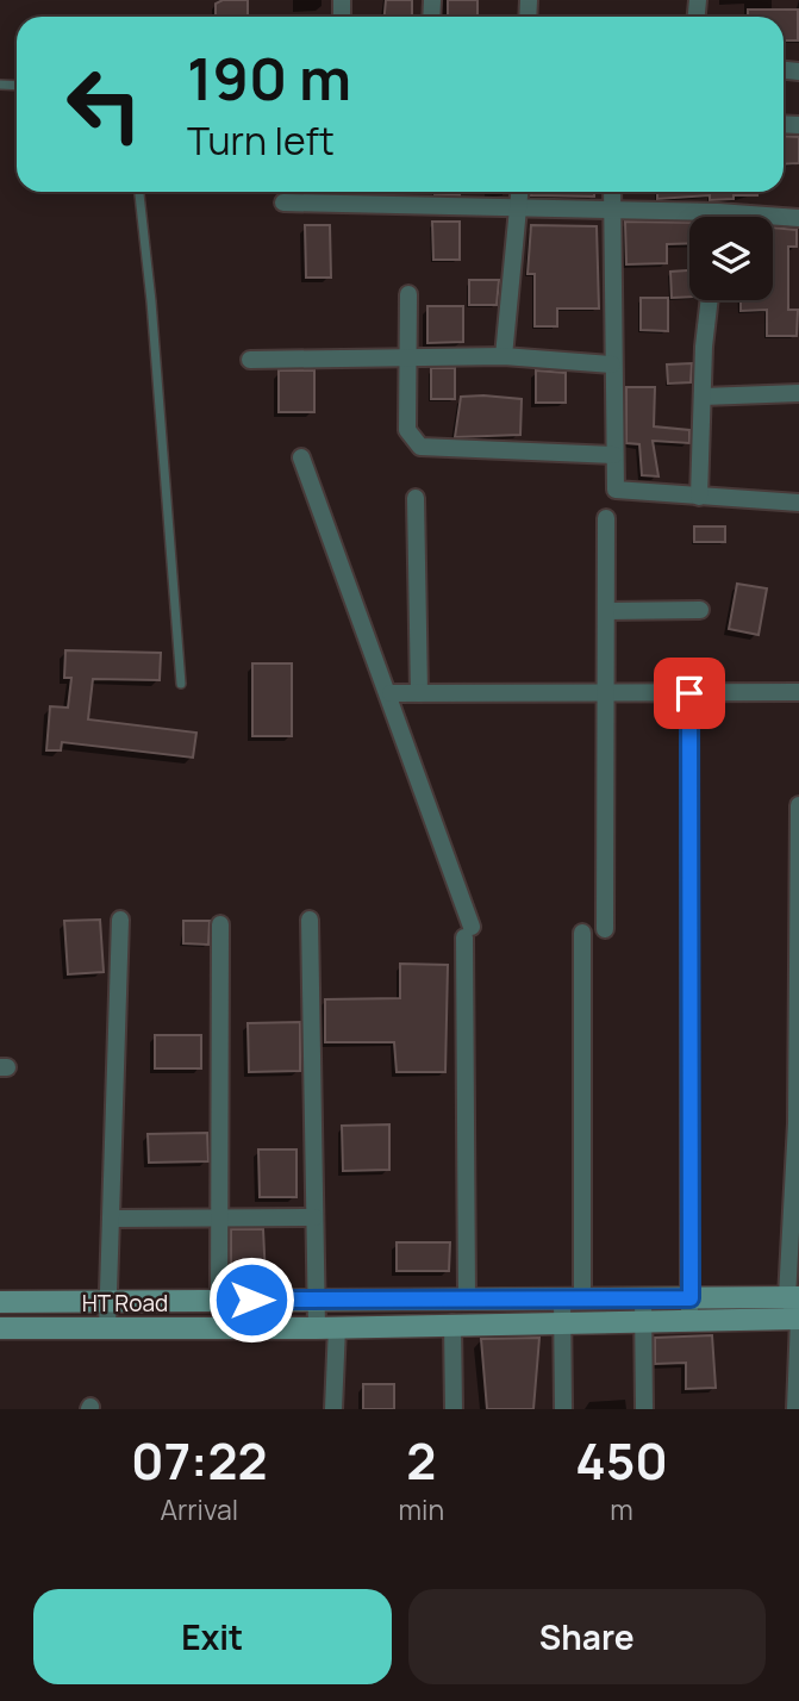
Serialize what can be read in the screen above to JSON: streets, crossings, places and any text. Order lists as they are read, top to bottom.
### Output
{
  "streets": {
    "street": ["HT Road"]
  },
  "page": {
    "turn": ["190 m", "Turn left"],
    "eta": [
      "07:22",
      "Arrival",
      "2",
      "min",
      "450",
      "m"
    ],
    "buttons": ["Exit", "Share"]
  }
}
